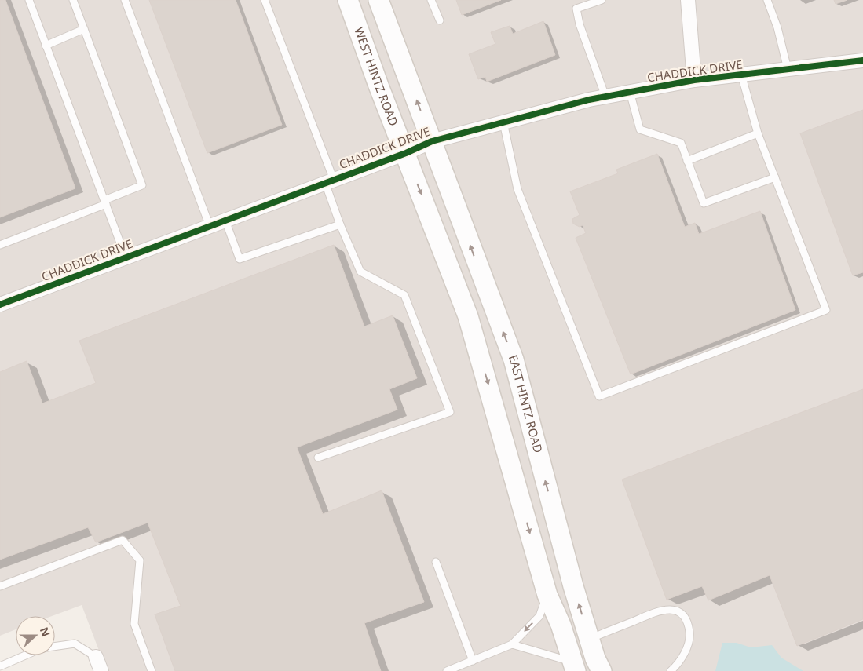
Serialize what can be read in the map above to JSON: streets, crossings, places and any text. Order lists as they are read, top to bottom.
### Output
{
  "streets": {
    "main road": ["WEST HINTZ ROAD", "EAST HINTZ ROAD"],
    "street": ["CHADDICK DRIVE"]
  },
  "crossings": [
    ["CHADDICK DRIVE", "WEST HINTZ ROAD"],
    ["CHADDICK DRIVE", "EAST HINTZ ROAD"]
  ],
  "north": "right"
}
